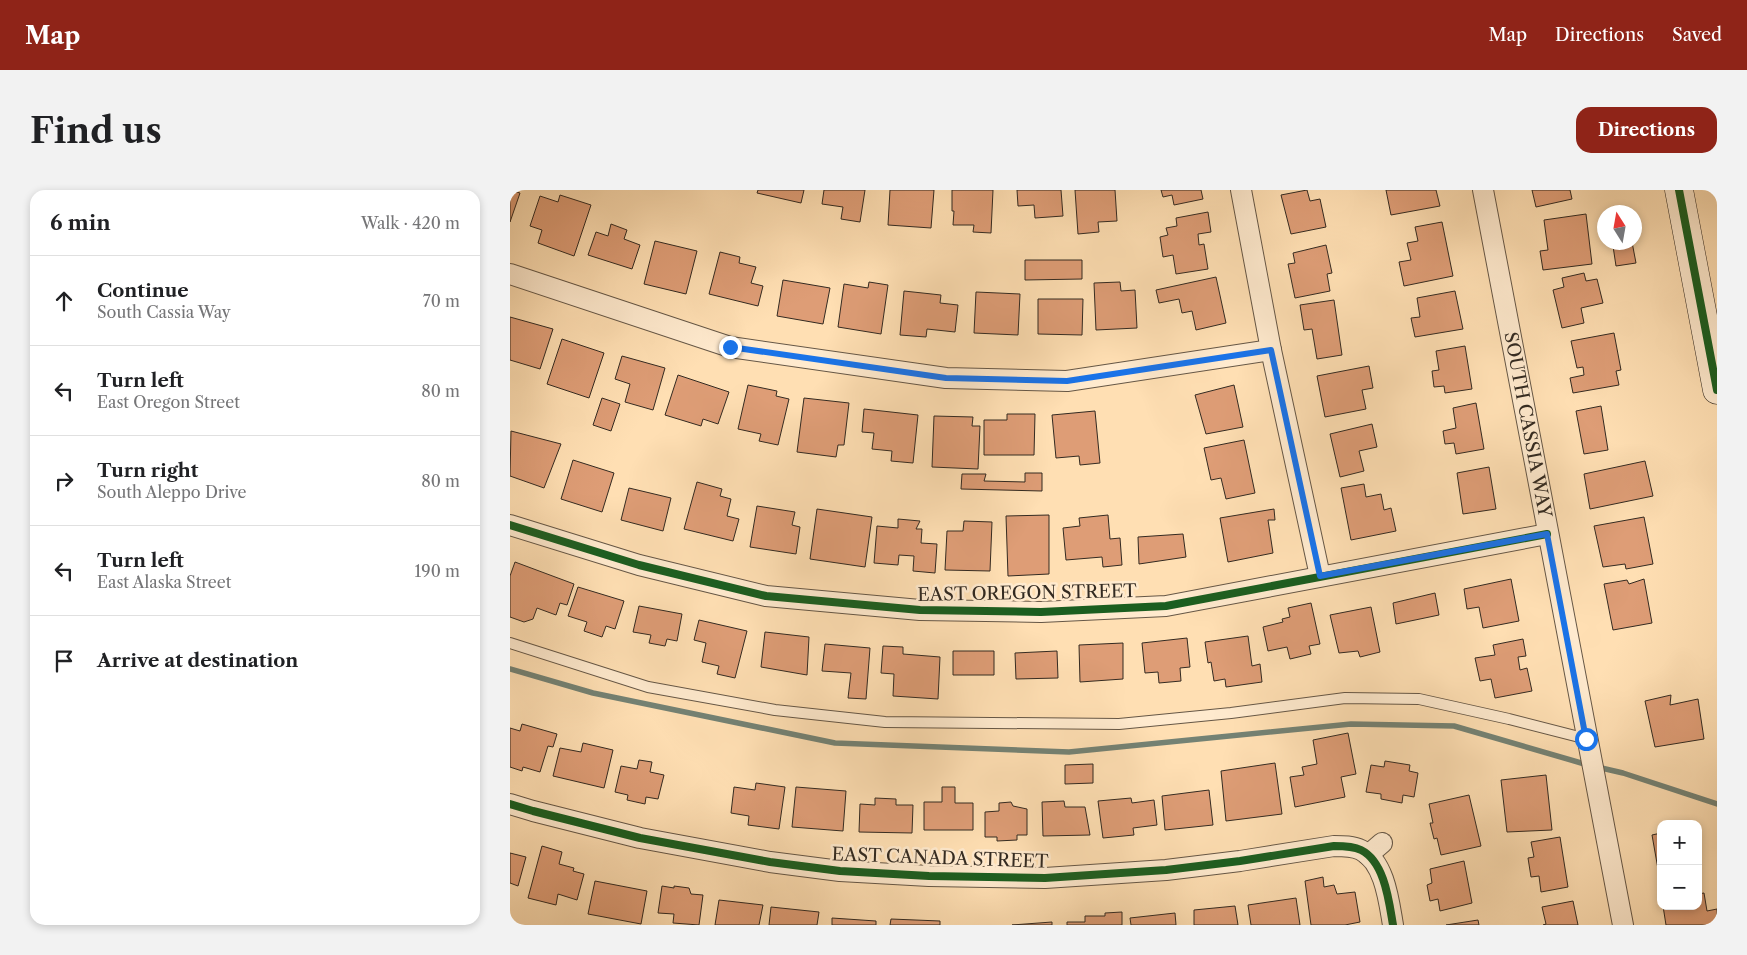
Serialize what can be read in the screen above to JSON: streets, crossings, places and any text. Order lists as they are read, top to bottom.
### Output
{
  "streets": {
    "street": ["SOUTH CASSIA WAY", "EAST OREGON STREET", "EAST CANADA STREET"]
  },
  "crossings": [
    ["SOUTH CASSIA WAY", "EAST OREGON STREET"]
  ],
  "north": "top",
  "page": {
    "header": "Map",
    "nav": ["Map", "Directions", "Saved"],
    "buttons": "Directions",
    "title": "Find us",
    "heading": ["6 min", "Walk · 420 m"],
    "list": [
      ["Continue", "South Cassia Way", "70 m"],
      ["Turn left", "East Oregon Street", "80 m"],
      ["Turn right", "South Aleppo Drive", "80 m"],
      ["Turn left", "East Alaska Street", "190 m"],
      "Arrive at destination"
    ],
    "map_buttons": ["+", "−"]
  }
}
